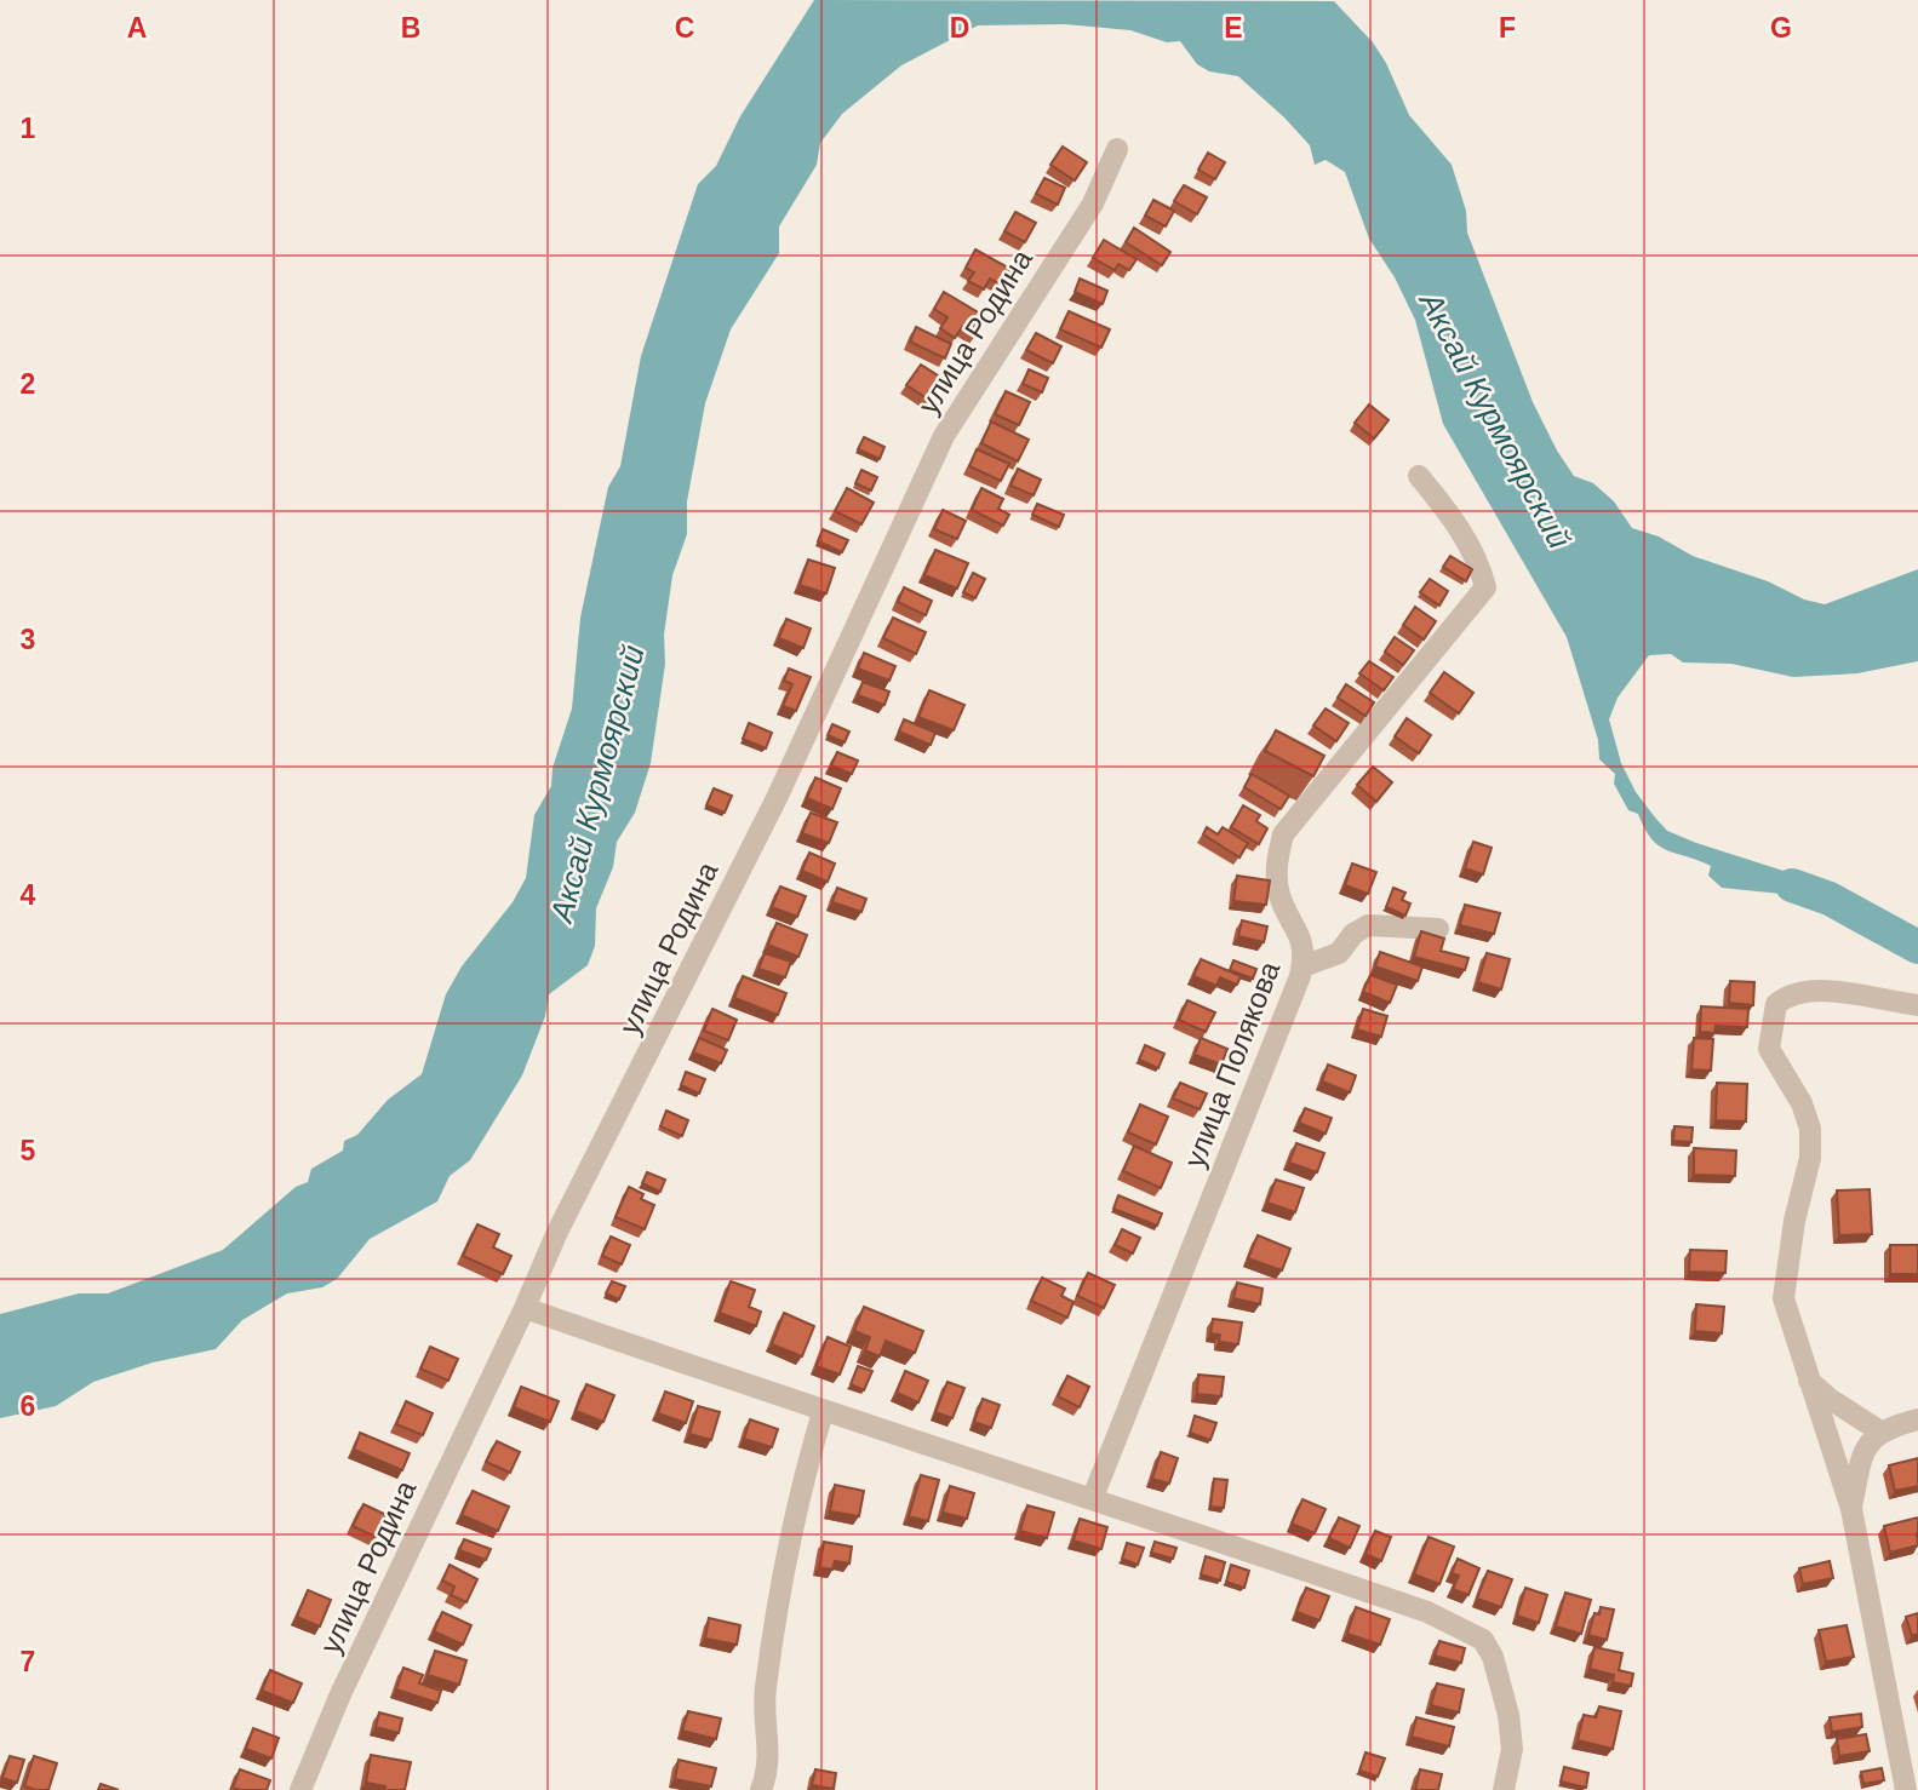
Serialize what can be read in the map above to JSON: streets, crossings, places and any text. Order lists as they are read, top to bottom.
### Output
{
  "streets": {
    "street": ["улица Родина", "улица Полякова"]
  },
  "water": ["Аксай Курмоярский"],
  "grid": {
    "columns": [
      "A",
      "B",
      "C",
      "D",
      "E",
      "F",
      "G"
    ],
    "rows": [
      "1",
      "2",
      "3",
      "4",
      "5",
      "6",
      "7"
    ]
  }
}
